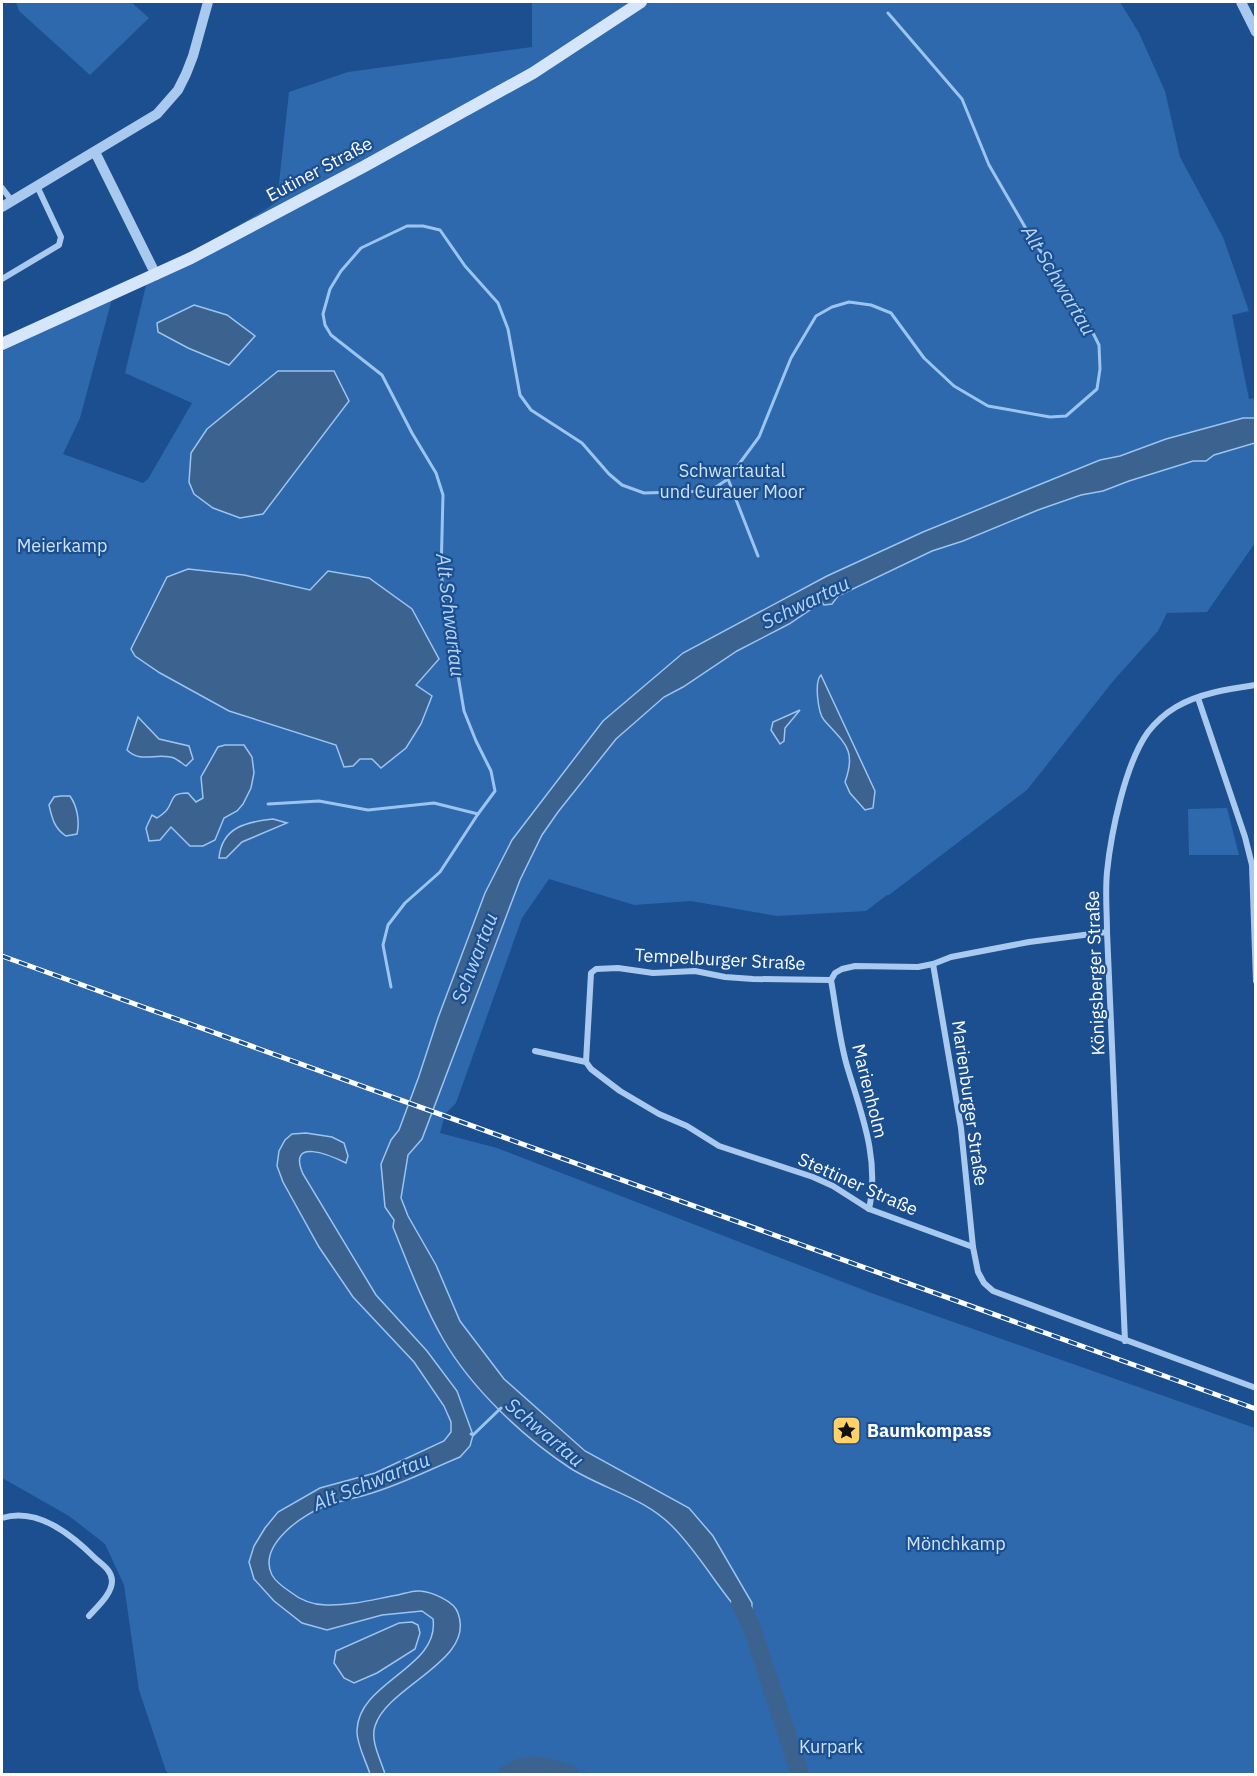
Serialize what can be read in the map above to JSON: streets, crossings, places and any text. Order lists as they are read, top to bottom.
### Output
{
  "streets": {
    "main road": ["Eutiner Straße"],
    "street": [
      "Tempelburger Straße",
      "Königsberger Straße",
      "Marienholm",
      "Marienburger Straße",
      "Stettiner Straße"
    ]
  },
  "crossings": [
    ["Tempelburger Straße", "Königsberger Straße"],
    ["Tempelburger Straße", "Marienholm"],
    ["Tempelburger Straße", "Marienburger Straße"],
    ["Tempelburger Straße", "Stettiner Straße"],
    ["Marienholm", "Stettiner Straße"],
    ["Marienburger Straße", "Stettiner Straße"]
  ],
  "water": ["Alt Schwartau", "Schwartau"],
  "parks": [
    "Schwartautal und Curauer Moor",
    "Meierkamp",
    "Mönchkamp",
    "Kurpark"
  ],
  "places": {
    "place": ["Baumkompass"]
  }
}
